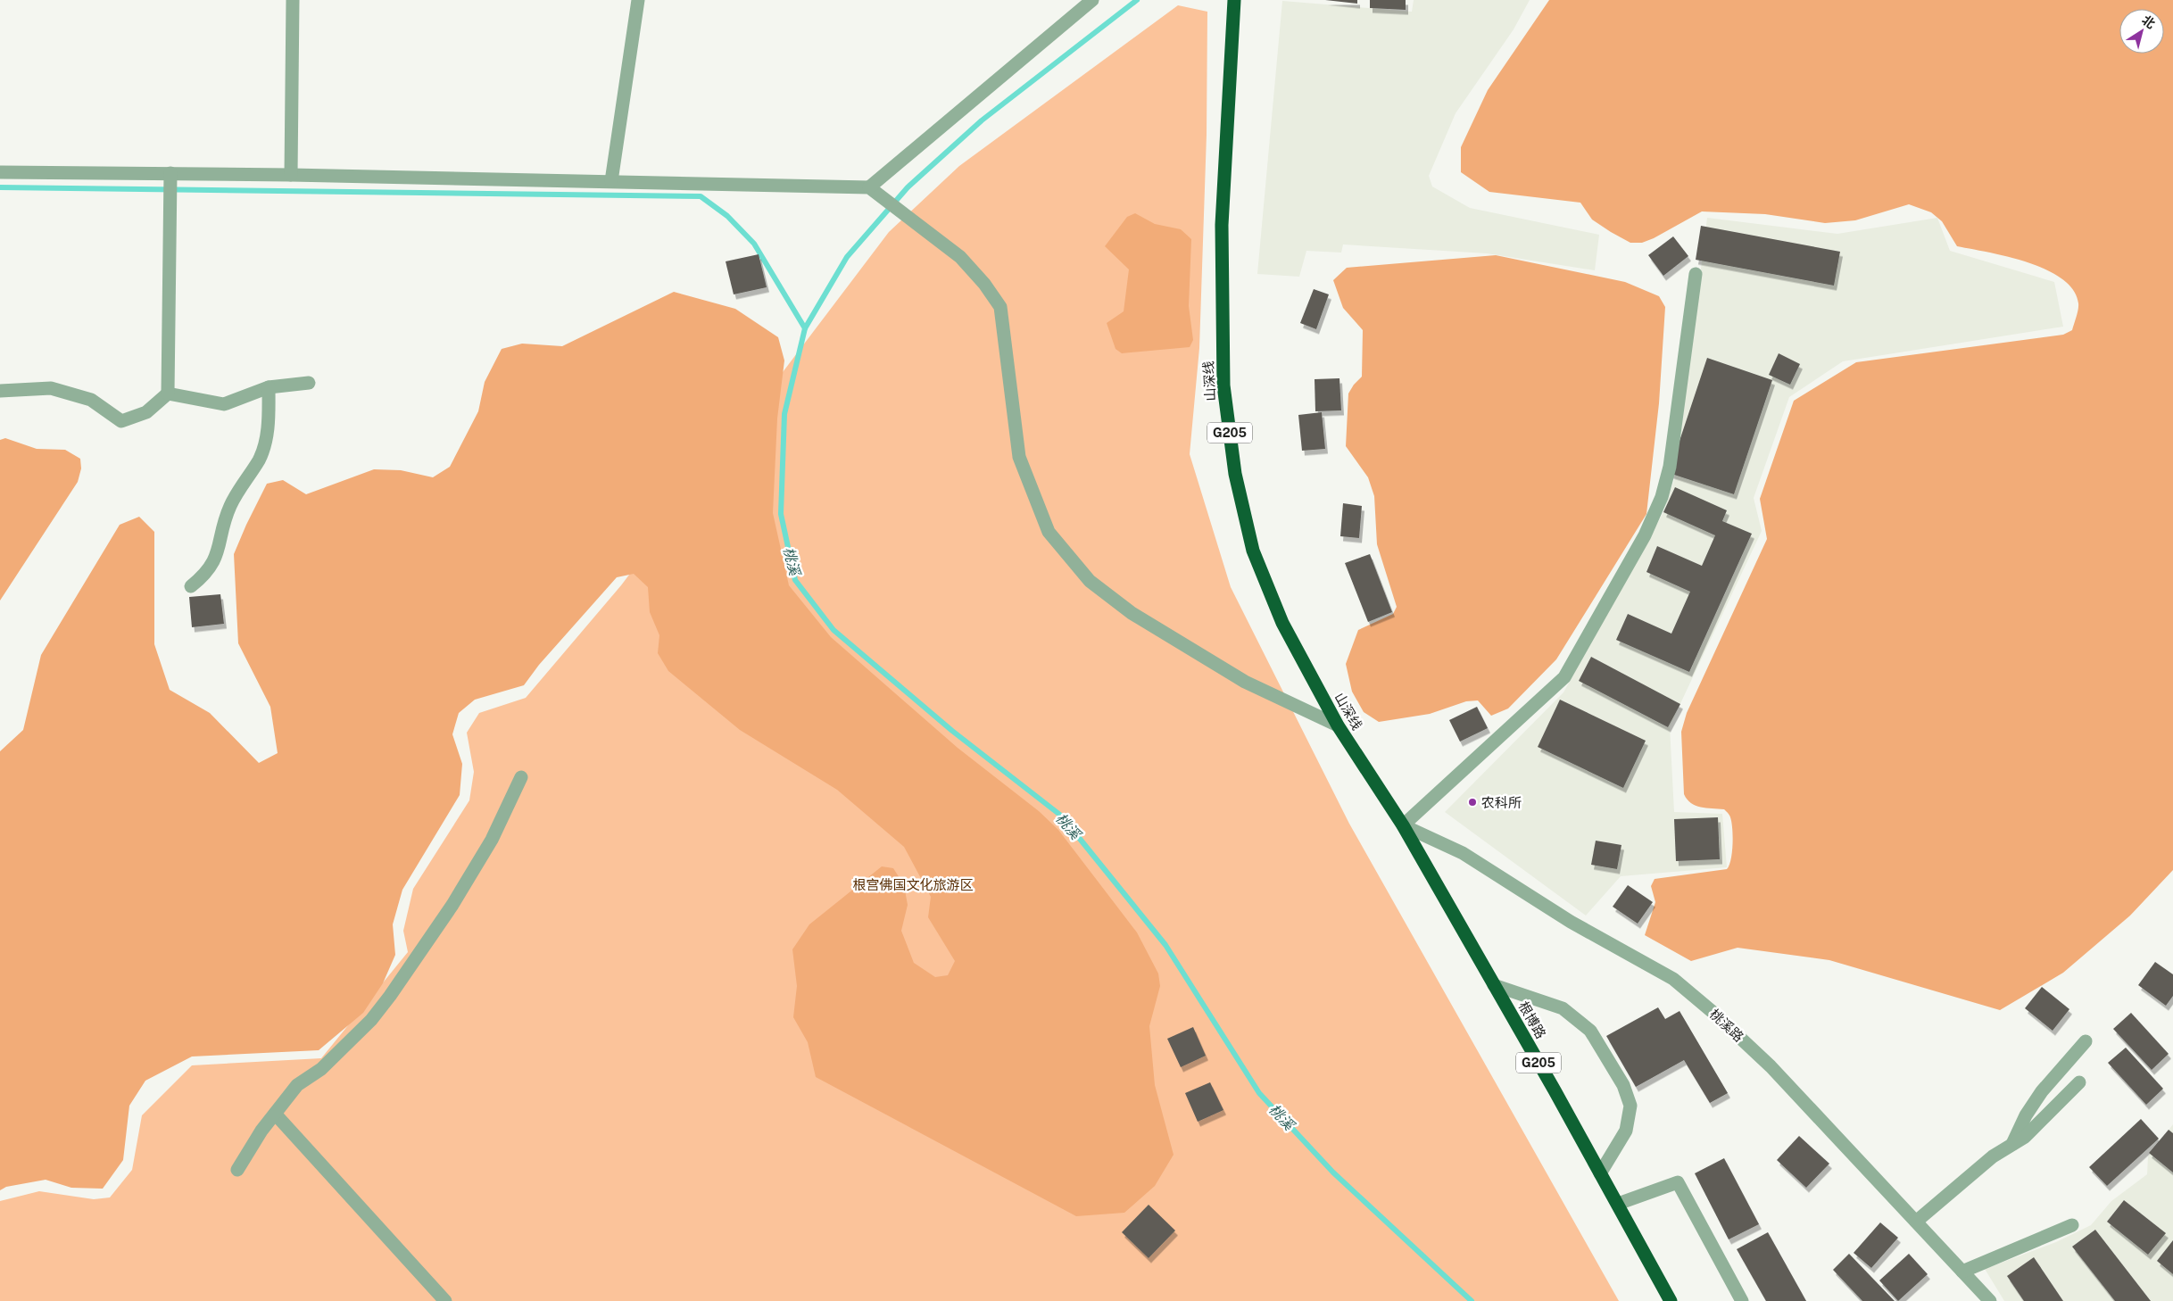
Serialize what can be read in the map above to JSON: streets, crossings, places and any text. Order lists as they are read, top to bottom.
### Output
{
  "streets": {
    "highway": ["山深线", "G205", "根博路"],
    "street": ["桃溪路"]
  },
  "crossings": [
    ["山深线", "根博路"],
    ["山深线", "桃溪路"],
    ["根博路", "桃溪路"]
  ],
  "water": ["桃溪"],
  "parks": ["根宫佛国文化旅游区"],
  "places": ["农科所"],
  "north": "top right"
}
